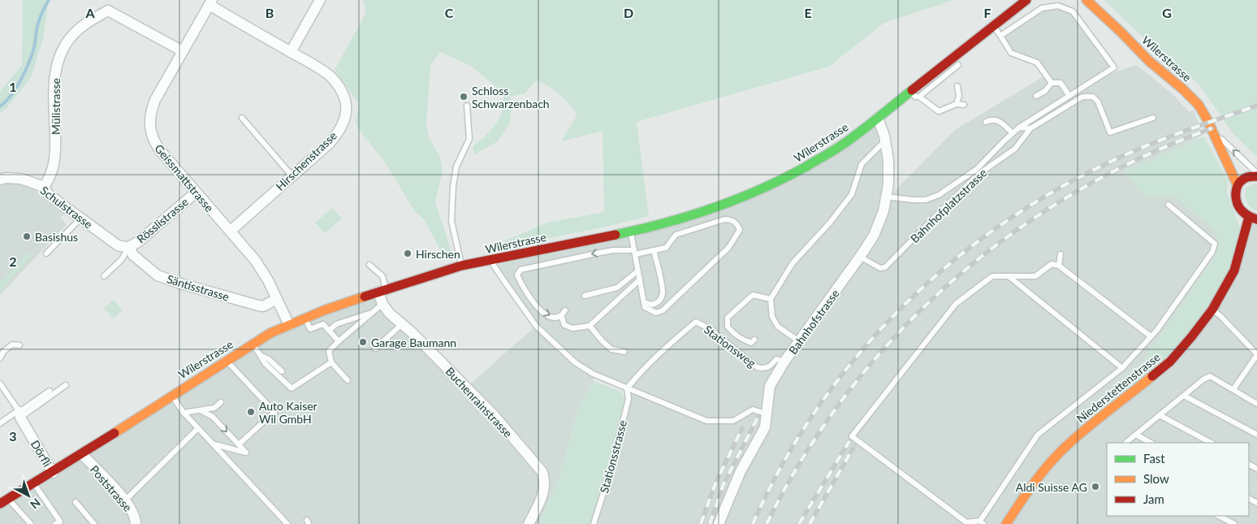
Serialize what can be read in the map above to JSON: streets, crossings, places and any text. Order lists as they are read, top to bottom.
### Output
{
  "streets": {
    "main road": ["Wilerstrasse", "Niederstettenstrasse"],
    "street": [
      "Mülistrasse",
      "Hirschenstrasse",
      "Geissmattstrasse",
      "Schulstrasse",
      "Rösslistrasse",
      "Säntisstrasse",
      "Bahnhofstrasse",
      "Buchenrainstrasse",
      "Dörfli",
      "Poststrasse"
    ],
    "lane": ["Bahnhofplatzstrasse", "Stationsweg", "Stationsstrasse"]
  },
  "crossings": [
    ["Wilerstrasse", "Geissmattstrasse"],
    ["Wilerstrasse", "Bahnhofstrasse"],
    ["Wilerstrasse", "Niederstettenstrasse"],
    ["Wilerstrasse", "Buchenrainstrasse"],
    ["Wilerstrasse", "Dörfli"],
    ["Wilerstrasse", "Poststrasse"],
    ["Mülistrasse", "Geissmattstrasse"],
    ["Mülistrasse", "Schulstrasse"],
    ["Hirschenstrasse", "Geissmattstrasse"],
    ["Geissmattstrasse", "Rösslistrasse"],
    ["Geissmattstrasse", "Säntisstrasse"],
    ["Bahnhofplatzstrasse", "Bahnhofstrasse"],
    ["Schulstrasse", "Rösslistrasse"],
    ["Schulstrasse", "Säntisstrasse"],
    ["Rösslistrasse", "Säntisstrasse"],
    ["Bahnhofstrasse", "Stationsweg"],
    ["Stationsweg", "Stationsstrasse"]
  ],
  "places": [
    "Schloss Schwarzenbach",
    "Basishus",
    "Hirschen",
    "Garage Baumann",
    "Auto Kaiser Wil GmbH",
    "Aldi Suisse AG"
  ],
  "legend": ["Fast", "Slow", "Jam"],
  "north": "bottom right",
  "grid": {
    "columns": [
      "A",
      "B",
      "C",
      "D",
      "E",
      "F",
      "G"
    ],
    "rows": ["1", "2", "3"]
  }
}
